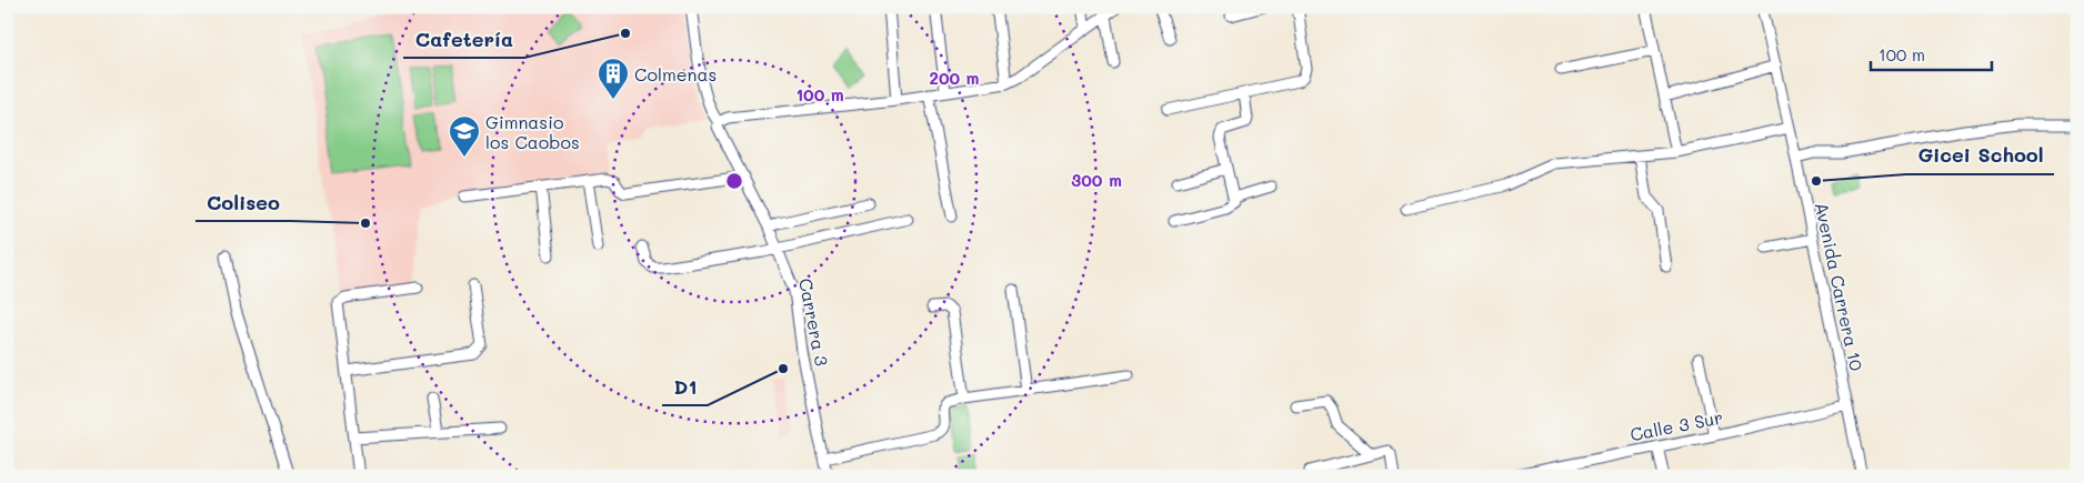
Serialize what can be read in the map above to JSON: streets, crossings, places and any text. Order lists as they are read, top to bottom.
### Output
{
  "streets": {
    "street": ["Avenida Carrera 10", "Carrera 3", "Calle 3 Sur"]
  },
  "crossings": [
    ["Avenida Carrera 10", "Calle 3 Sur"]
  ],
  "places": {
    "other": [
      "Cafetería",
      "Gicei School",
      "Coliseo",
      "D1"
    ],
    "building": ["Colmenas"],
    "school or university": ["Gimnasio los Caobos"]
  },
  "scale_bar": "100 m",
  "rings": ["200 m", "100 m", "300 m"]
}
